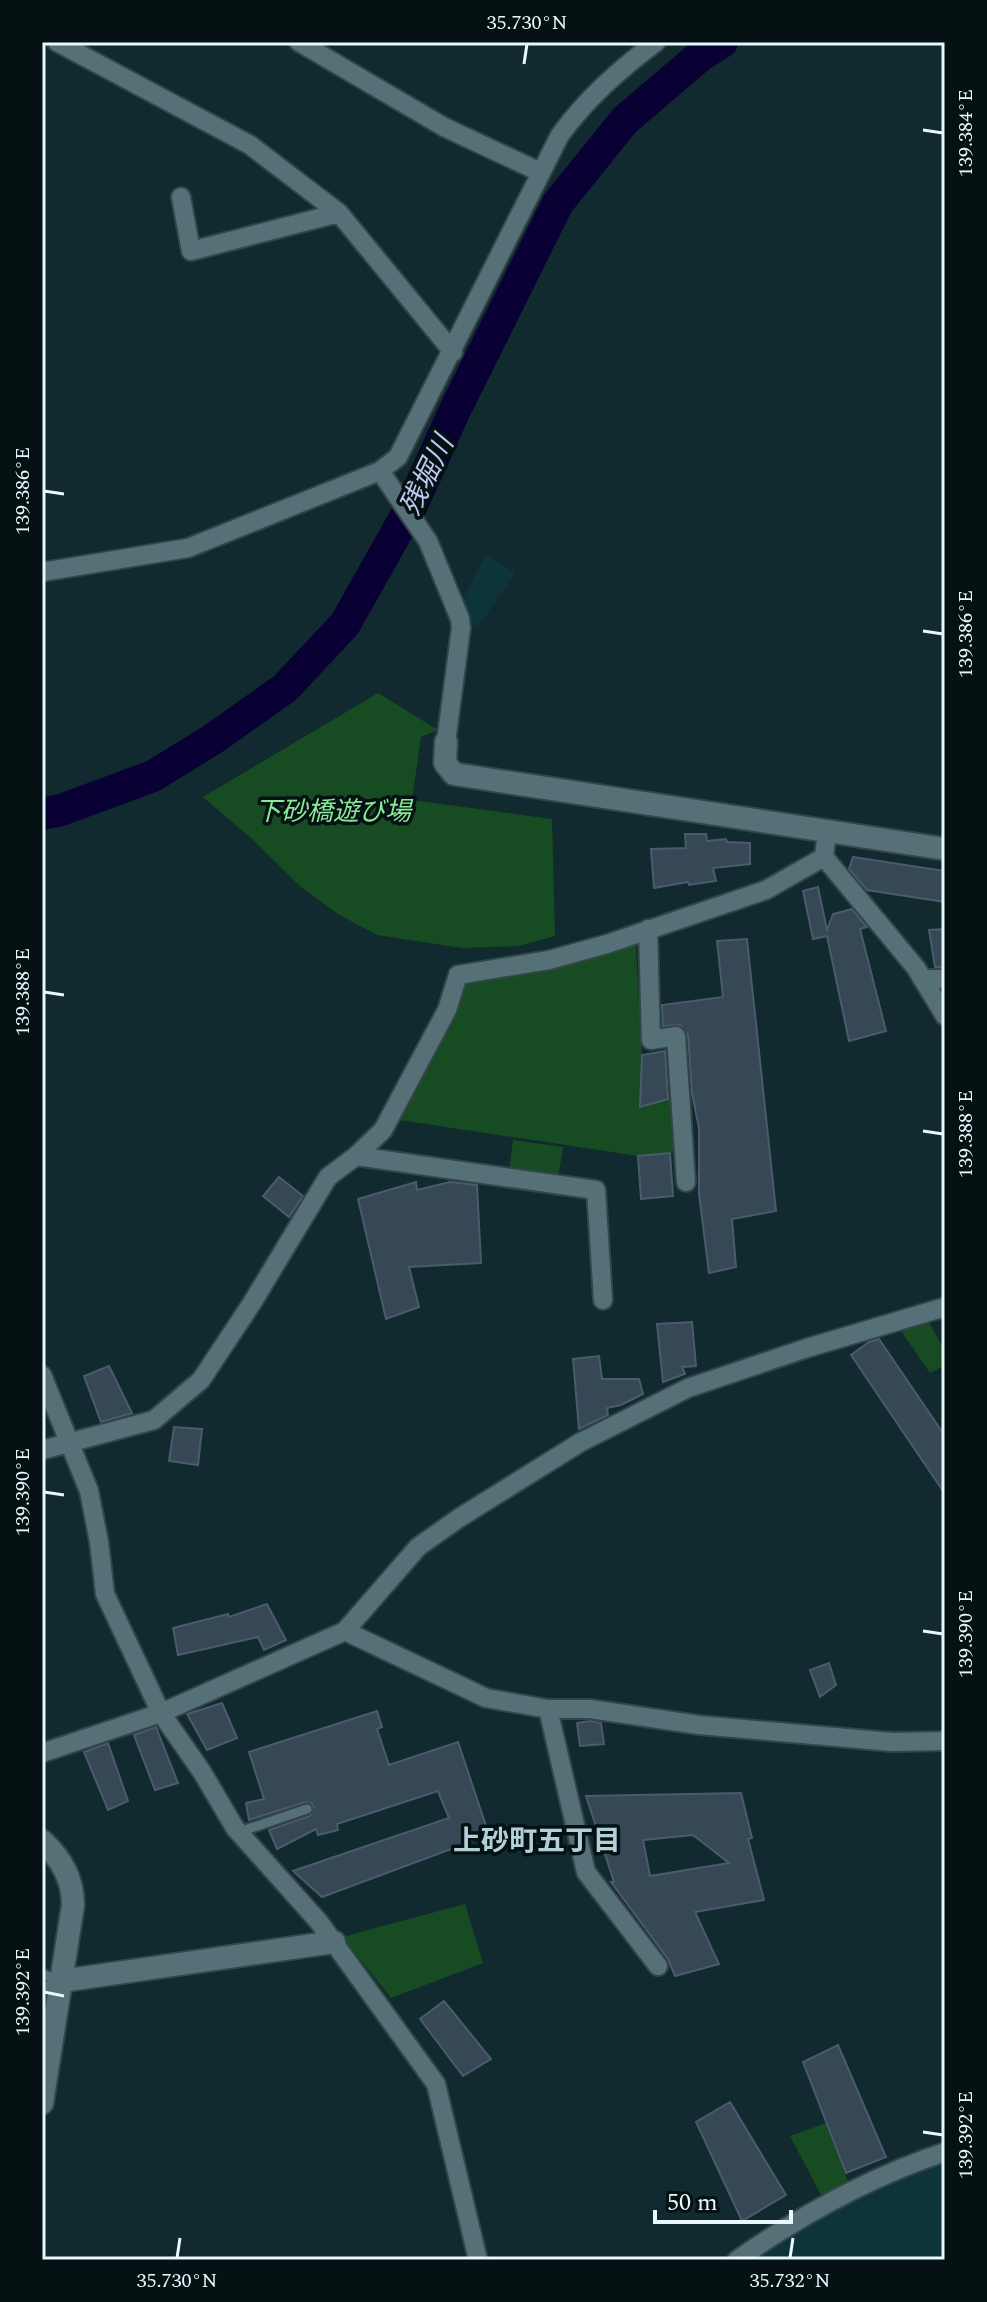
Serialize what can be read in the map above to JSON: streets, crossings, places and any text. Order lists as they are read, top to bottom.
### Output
{
  "districts": ["上砂町五丁目"],
  "water": ["残堀川"],
  "parks": ["下砂橋遊び場"],
  "scale_bar": "50 m",
  "coordinates": [
    "35.730°N",
    "139.384°E",
    "139.386°E",
    "139.388°E",
    "139.390°E",
    "139.392°E",
    "35.732°N"
  ]
}
